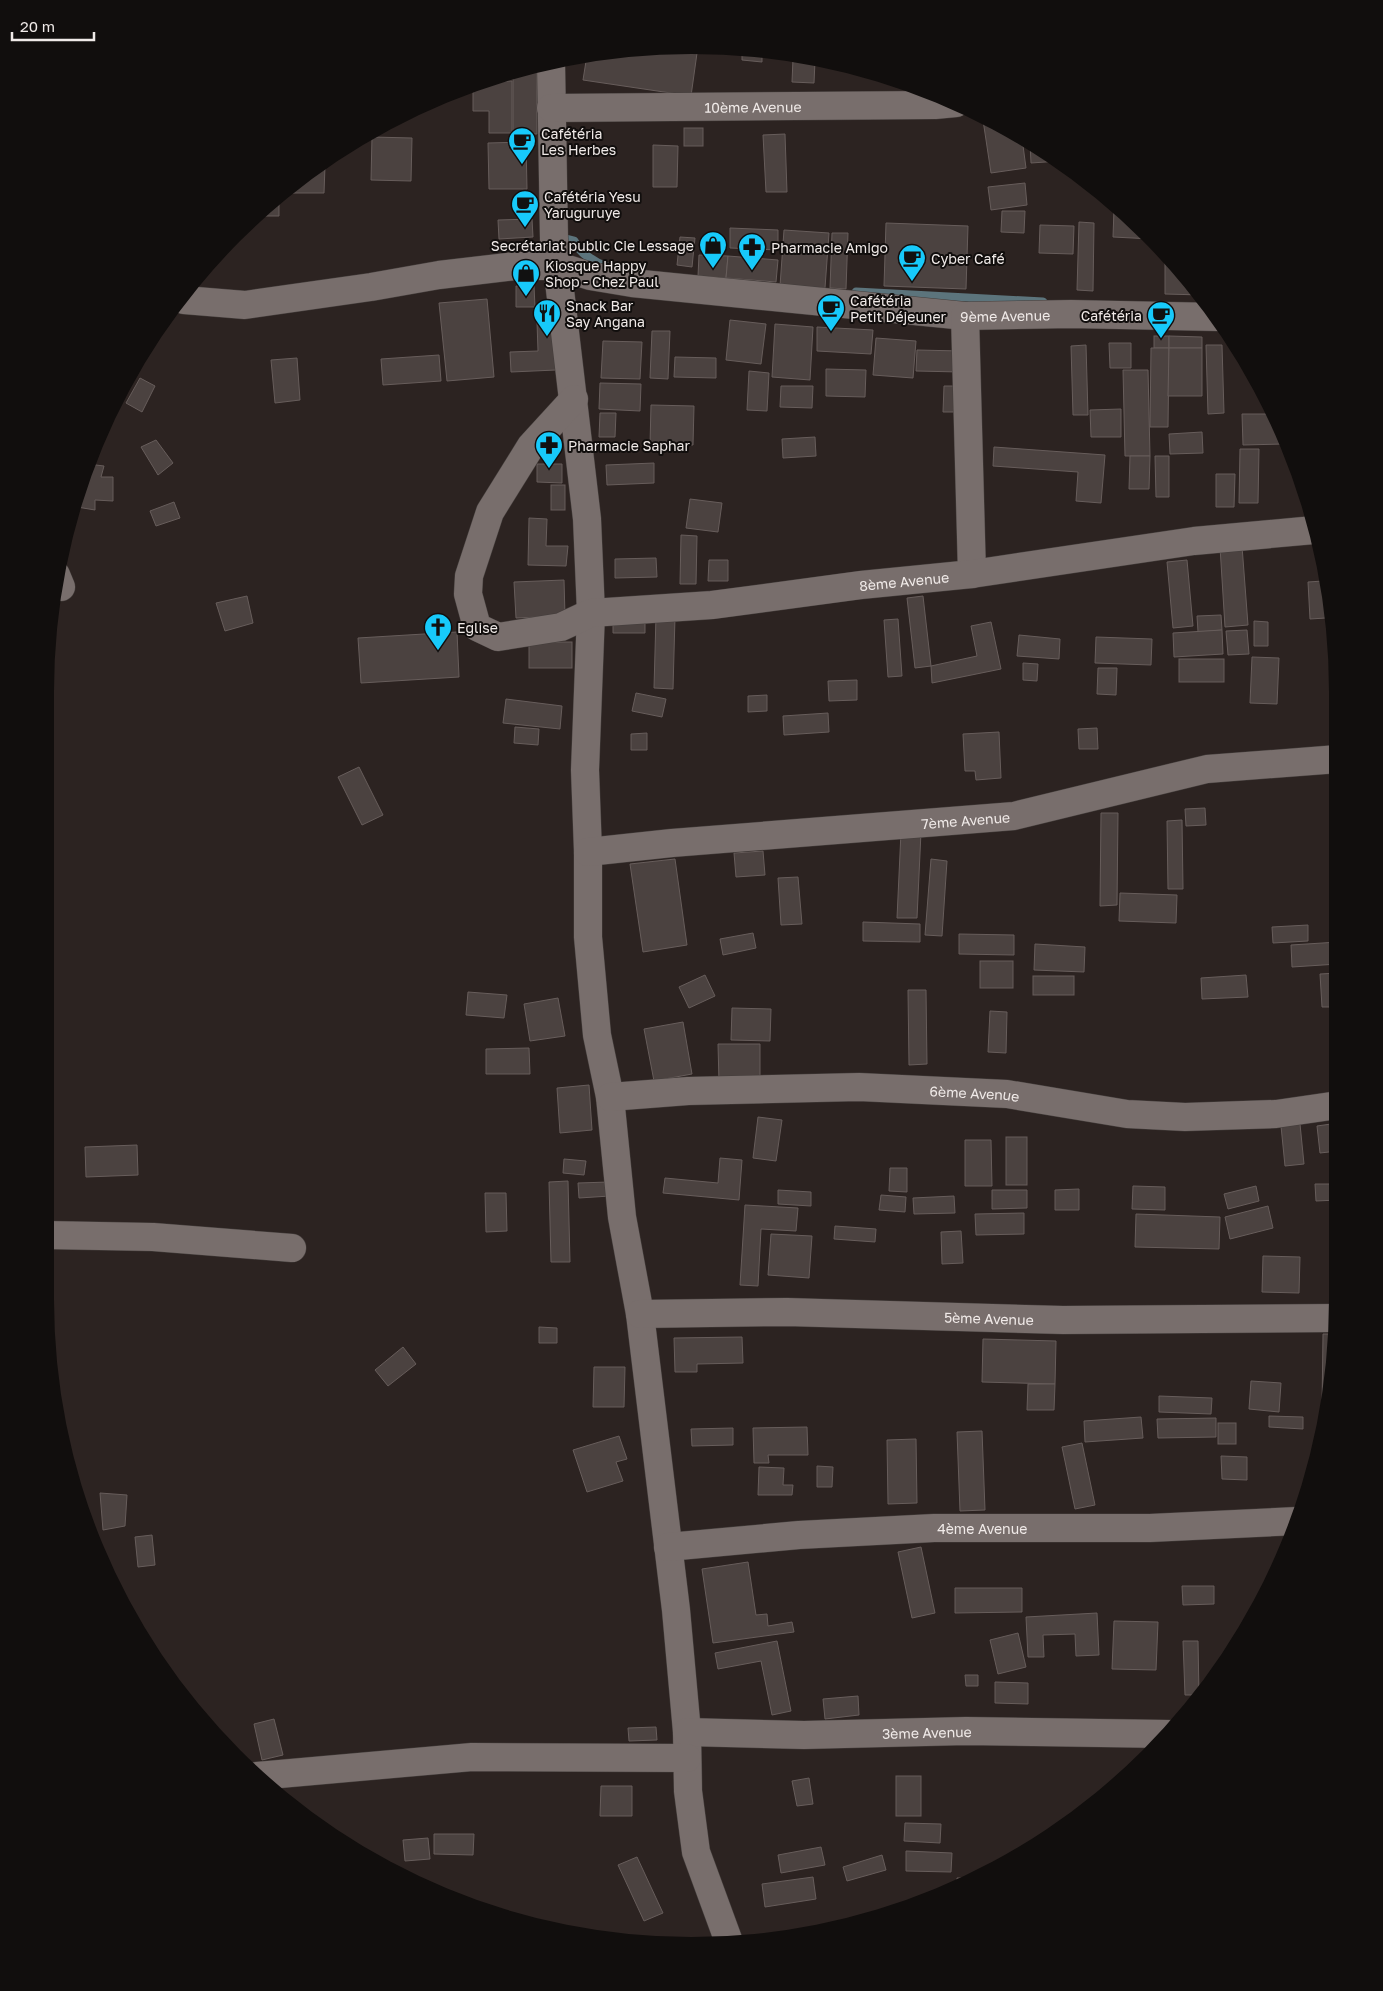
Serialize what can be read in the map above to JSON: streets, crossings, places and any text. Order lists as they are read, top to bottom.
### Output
{
  "streets": {
    "street": [
      "10ème Avenue",
      "9ème Avenue",
      "8ème Avenue",
      "7ème Avenue",
      "6ème Avenue",
      "5ème Avenue",
      "4ème Avenue",
      "3ème Avenue"
    ]
  },
  "places": {
    "cafe": [
      "Cafétéria Les Herbes",
      "Cafétéria Yesu Yaruguruye",
      "Cyber Café",
      "Cafétéria Petit Déjeuner",
      "Cafétéria"
    ],
    "shop": ["Secrétariat public Cie Lessage", "Kiosque Happy Shop - Chez Paul"],
    "pharmacy": ["Pharmacie Amigo", "Pharmacie Saphar"],
    "restaurant": ["Snack Bar Say Angana"],
    "church": ["Eglise"]
  },
  "scale_bar": "20 m"
}
